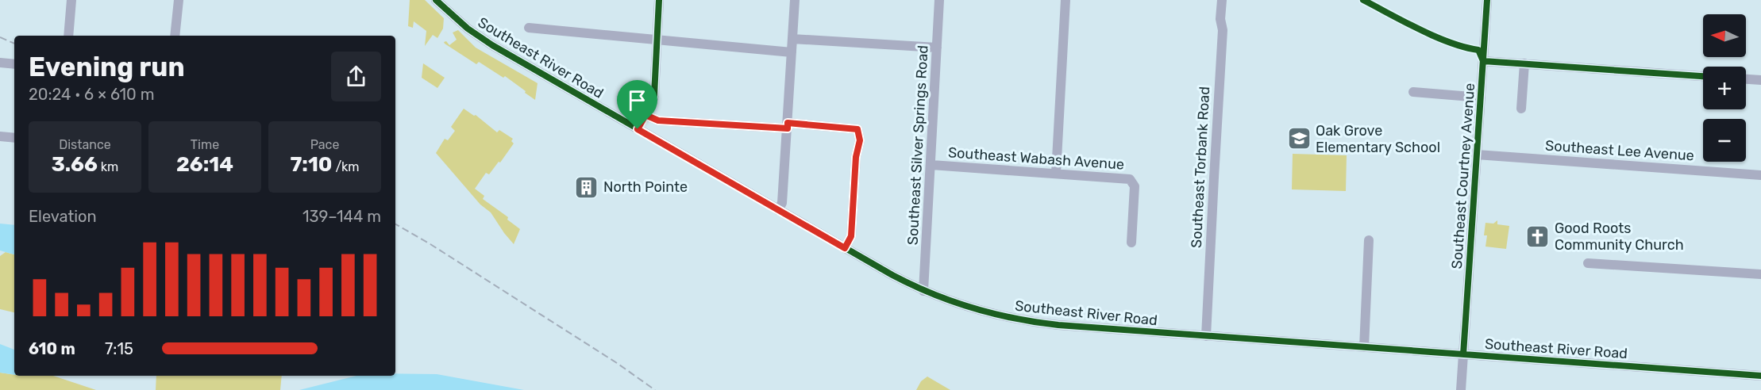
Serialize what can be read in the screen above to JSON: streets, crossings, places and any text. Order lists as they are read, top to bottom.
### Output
{
  "streets": {
    "street": [
      "Southeast River Road",
      "Southeast Silver Springs Road",
      "Southeast Lee Avenue",
      "Southeast Wabash Avenue",
      "Southeast Torbank Road",
      "Southeast Courtney Avenue"
    ]
  },
  "crossings": [
    ["Southeast River Road", "Southeast Silver Springs Road"],
    ["Southeast River Road", "Southeast Torbank Road"],
    ["Southeast River Road", "Southeast Courtney Avenue"],
    ["Southeast Silver Springs Road", "Southeast Wabash Avenue"],
    ["Southeast Lee Avenue", "Southeast Courtney Avenue"]
  ],
  "places": {
    "school or university": ["Oak Grove Elementary School"],
    "building": ["North Pointe"],
    "church": ["Good Roots Community Church"]
  },
  "north": "left",
  "page": {
    "map_buttons": ["+", "−"],
    "heading": ["Evening run", "20:24 · 6 × 610 m"],
    "stats": [
      ["Distance", "3.66 km"],
      ["Time", "26:14"],
      ["Pace", "7:10 /km"]
    ],
    "chart": ["Elevation", "139–144 m"],
    "list": [
      {
        "name": "610 m",
        "note": "7:15"
      }
    ]
  }
}
